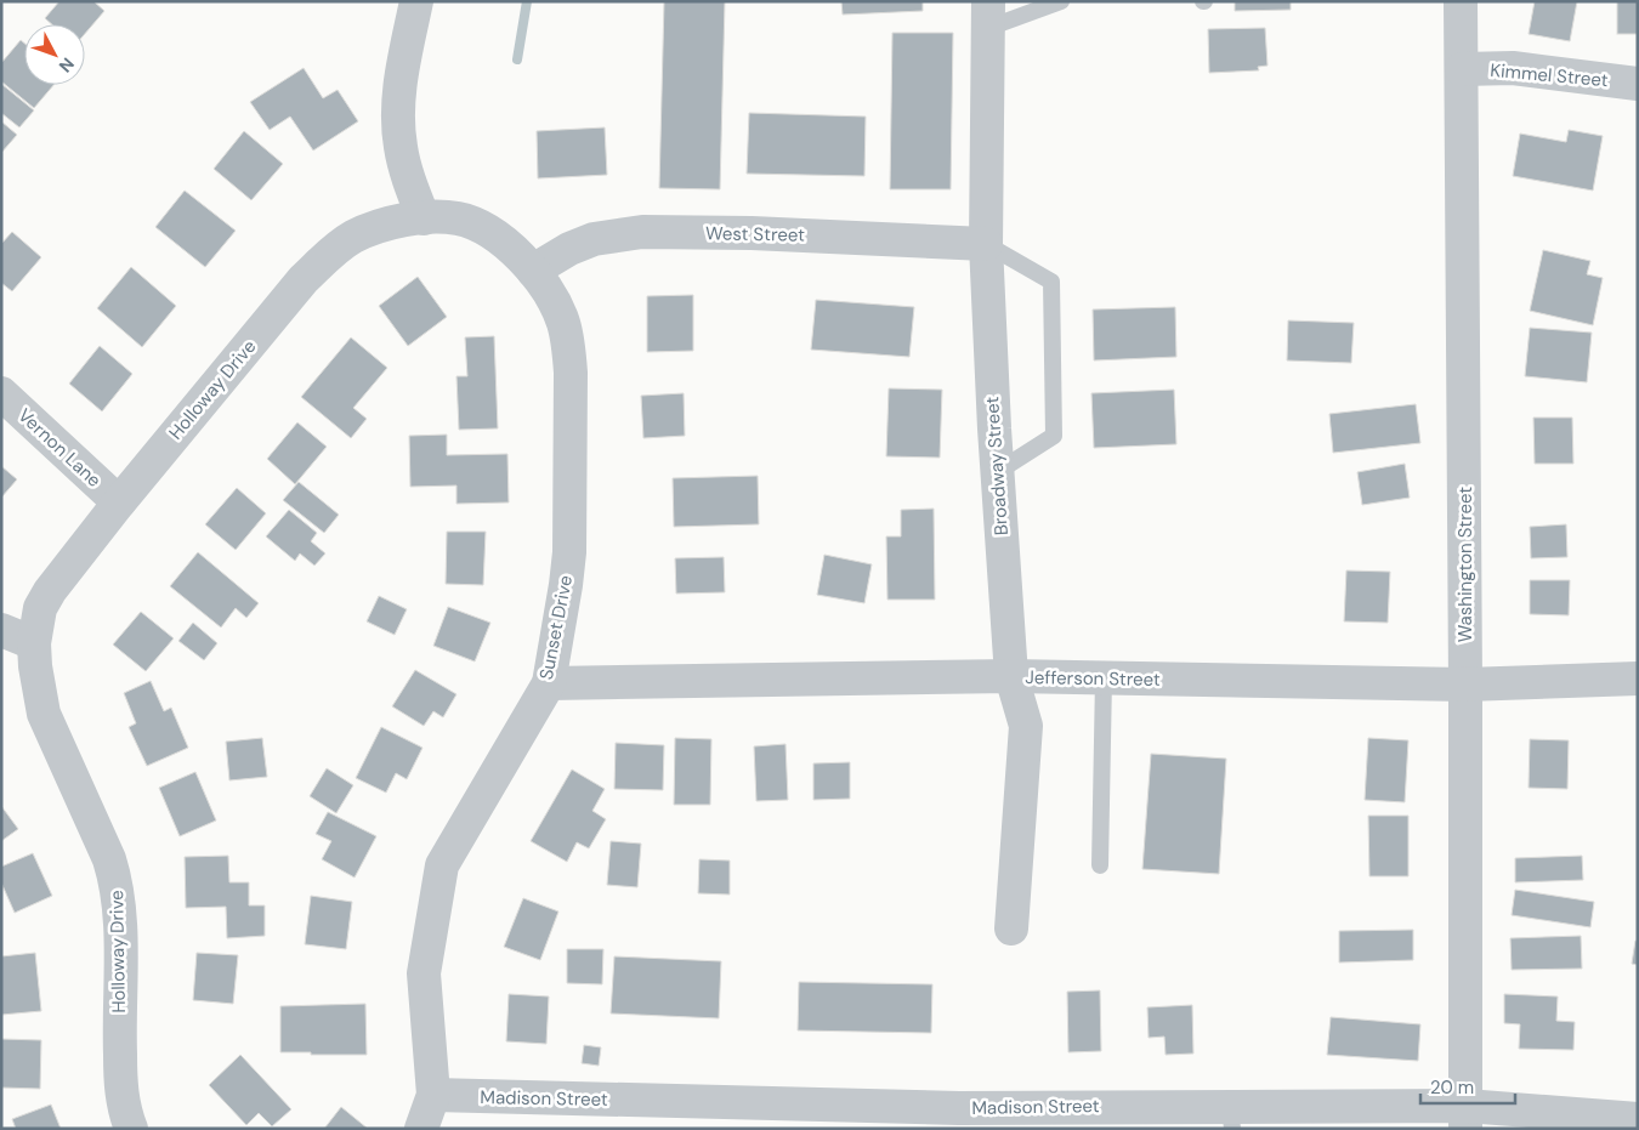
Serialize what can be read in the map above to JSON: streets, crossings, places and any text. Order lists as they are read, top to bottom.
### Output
{
  "streets": {
    "street": [
      "Kimmel Street",
      "West Street",
      "Holloway Drive",
      "Vernon Lane",
      "Broadway Street",
      "Washington Street",
      "Sunset Drive",
      "Jefferson Street",
      "Madison Street"
    ]
  },
  "crossings": [
    ["Kimmel Street", "Washington Street"],
    ["West Street", "Broadway Street"],
    ["West Street", "Sunset Drive"],
    ["Holloway Drive", "Vernon Lane"],
    ["Holloway Drive", "Sunset Drive"],
    ["Broadway Street", "Jefferson Street"],
    ["Washington Street", "Jefferson Street"],
    ["Washington Street", "Madison Street"],
    ["Sunset Drive", "Jefferson Street"],
    ["Sunset Drive", "Madison Street"]
  ],
  "scale_bar": "20 m",
  "north": "bottom right"
}
